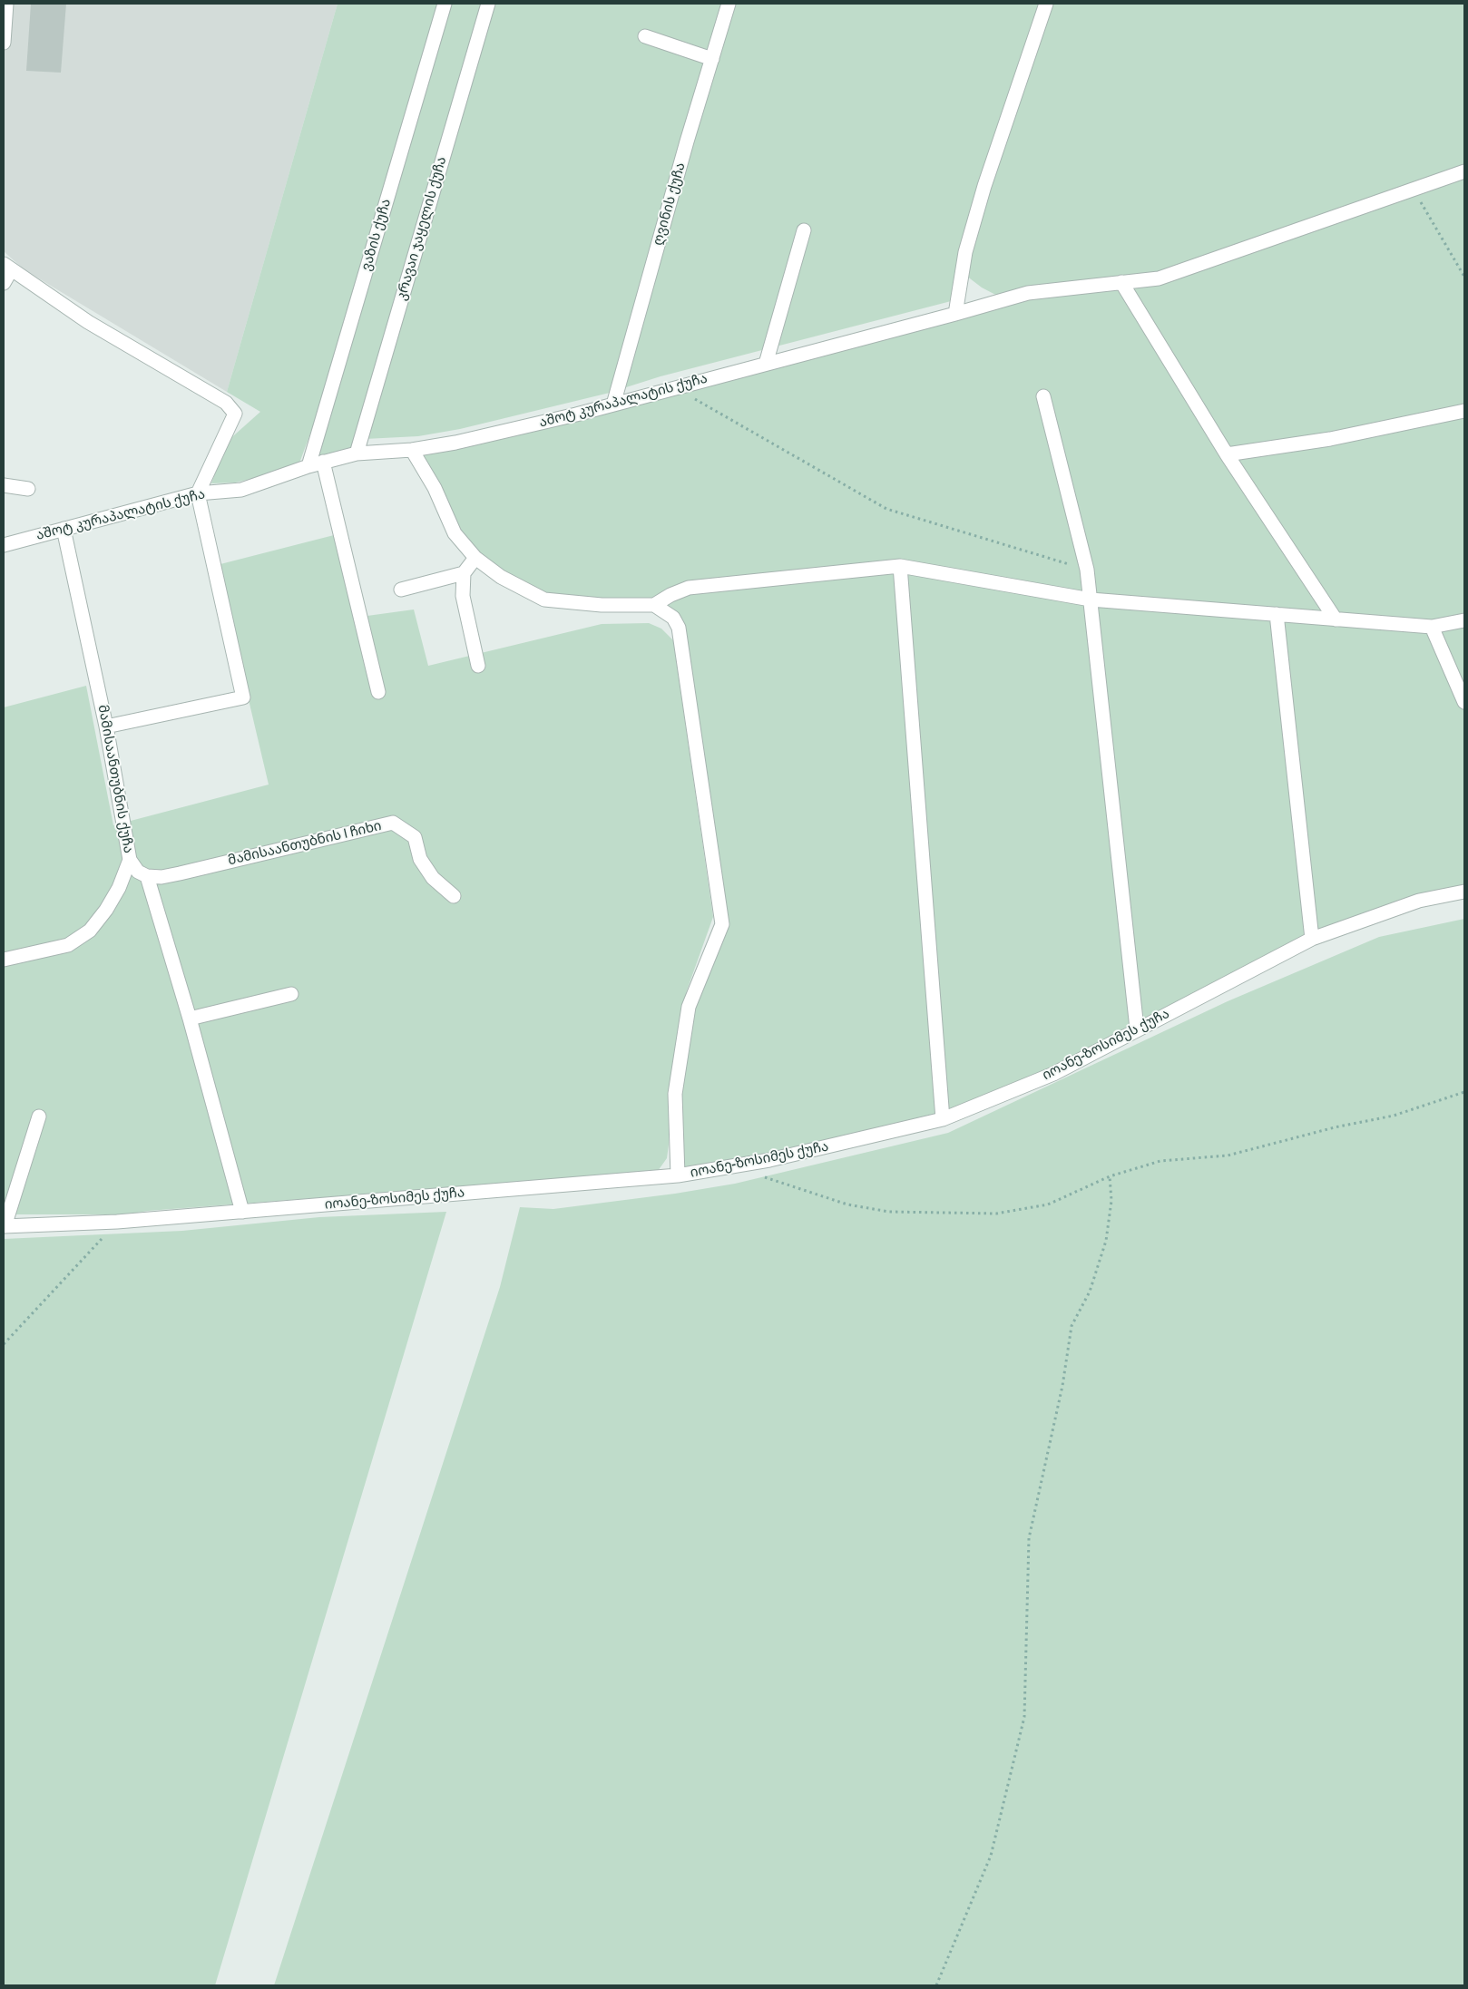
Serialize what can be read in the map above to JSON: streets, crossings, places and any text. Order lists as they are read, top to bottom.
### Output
{
  "streets": {
    "street": [
      "ღვინის ქუჩა",
      "კრავაი ჯაყელის ქუჩა",
      "ვაზის ქუჩა",
      "აშოტ კურაპალატის ქუჩა",
      "მამისაანთუბნის ქუჩა",
      "მამისაანთუბნის I ჩიხი",
      "იოანე-ზოსიმეს ქუჩა"
    ]
  },
  "crossings": [
    ["ღვინის ქუჩა", "აშოტ კურაპალატის ქუჩა"],
    ["კრავაი ჯაყელის ქუჩა", "აშოტ კურაპალატის ქუჩა"],
    ["ვაზის ქუჩა", "აშოტ კურაპალატის ქუჩა"],
    ["აშოტ კურაპალატის ქუჩა", "მამისაანთუბნის ქუჩა"]
  ]
}
